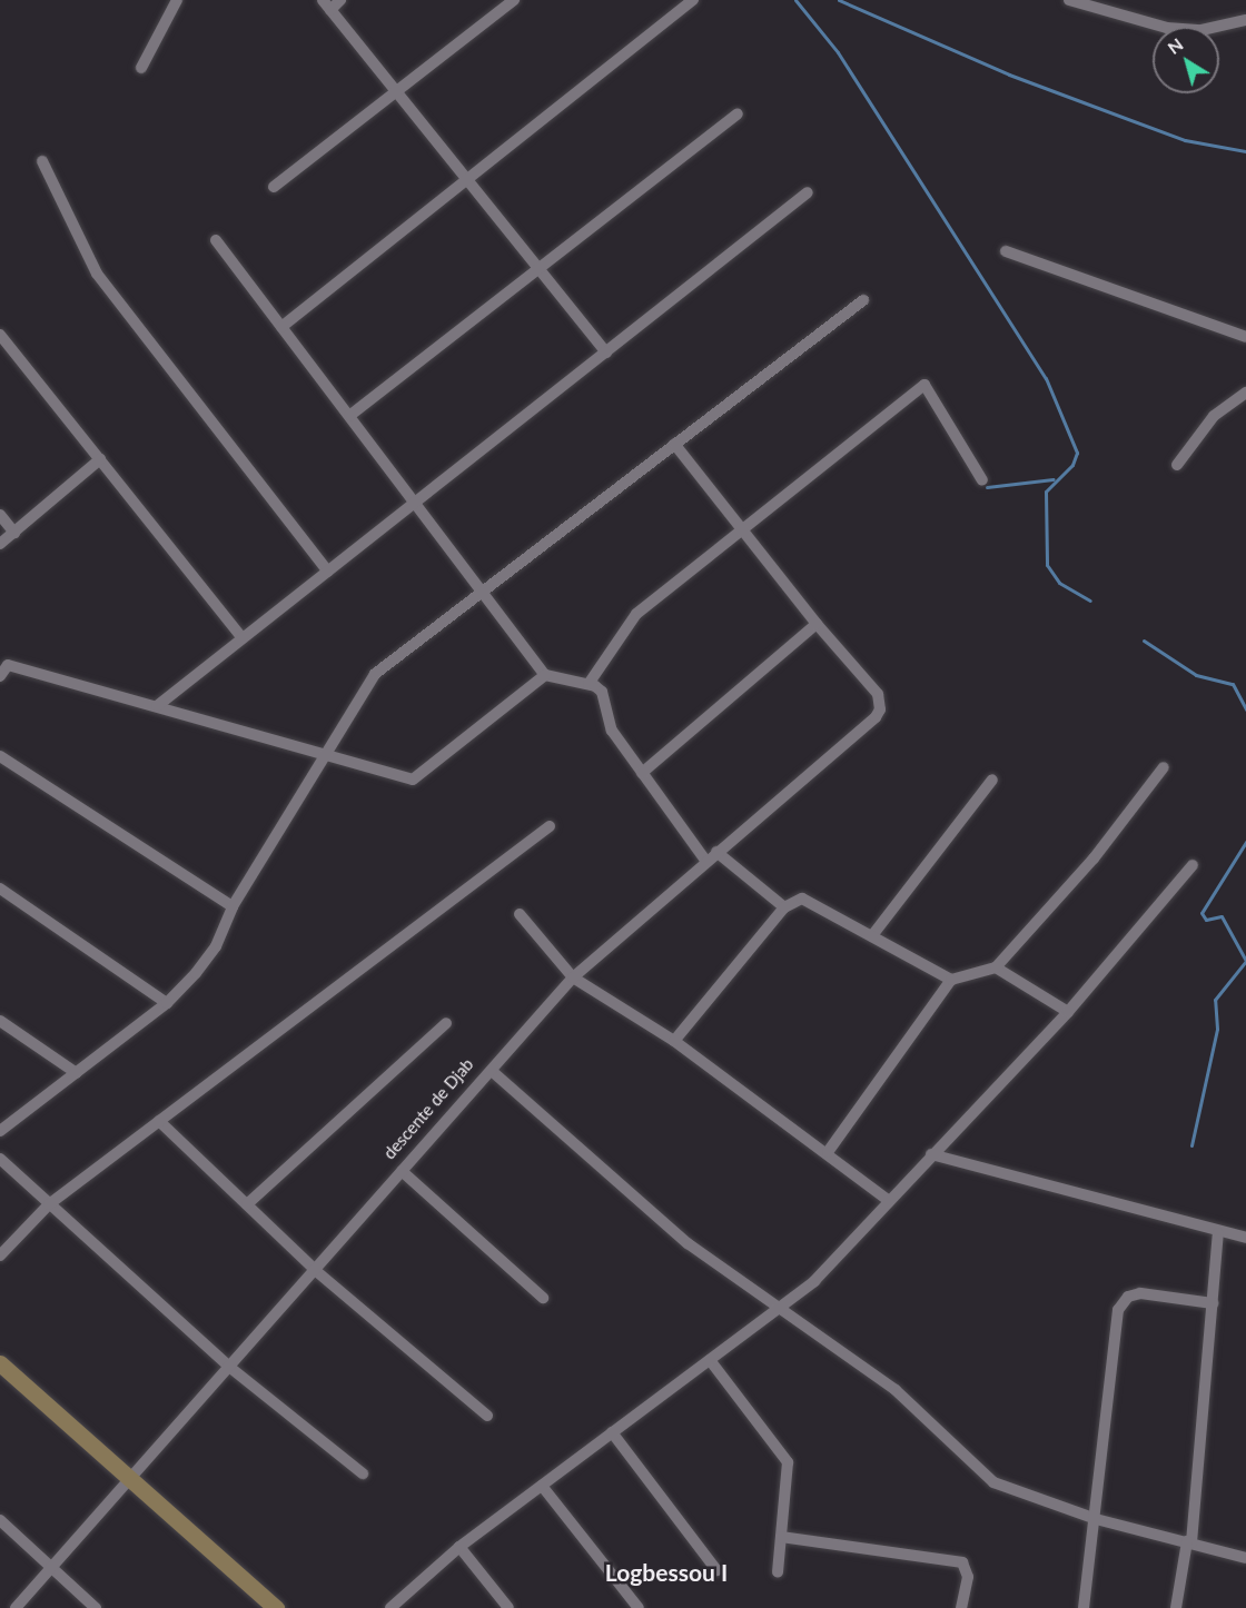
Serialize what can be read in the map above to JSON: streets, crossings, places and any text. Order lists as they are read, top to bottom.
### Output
{
  "streets": {
    "street": ["descente de Djab"]
  },
  "districts": ["Logbessou I"],
  "north": "top left"
}
